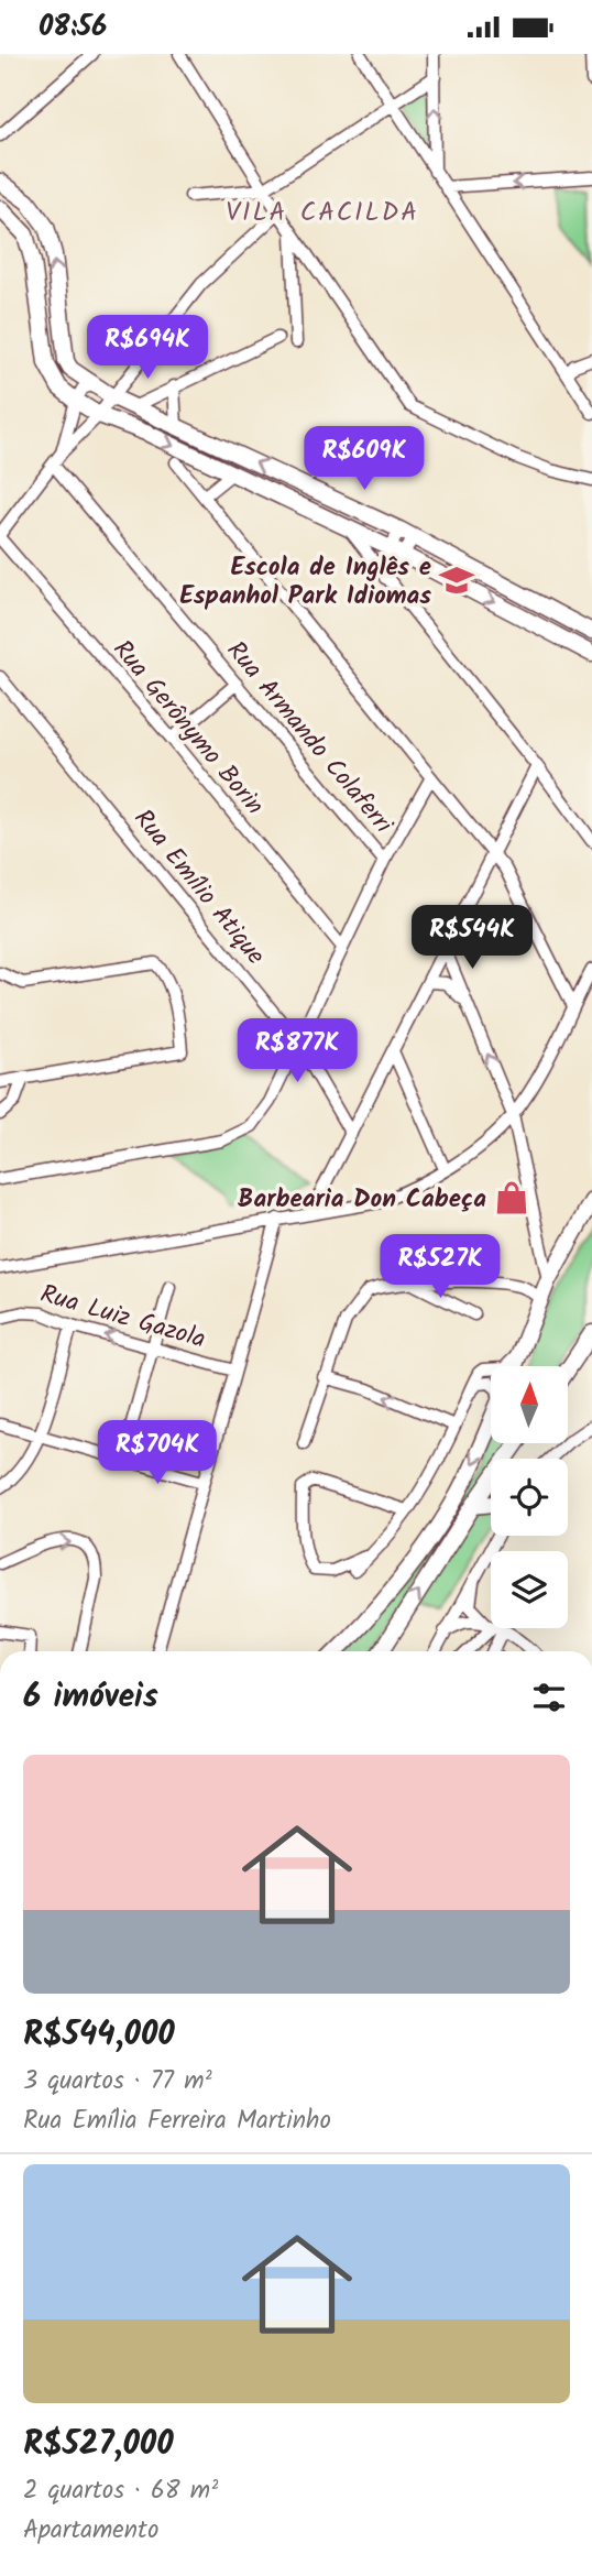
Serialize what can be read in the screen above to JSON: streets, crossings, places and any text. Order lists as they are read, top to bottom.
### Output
{
  "streets": {
    "street": [
      "Rua Gerônymo Borin",
      "Rua Armando Colaferri",
      "Rua Emílio Atique",
      "Rua Luiz Gazola"
    ]
  },
  "districts": ["VILA CACILDA"],
  "places": {
    "school or university": ["Escola de Inglês e Espanhol Park Idiomas"],
    "shop": ["Barbearia Don Cabeça"]
  },
  "north": "top",
  "page": {
    "status": "08:56",
    "price": [
      "R$694K",
      "R$609K",
      "R$544K",
      "R$877K",
      "R$527K",
      "R$704K"
    ],
    "heading": "6 imóveis",
    "list": [
      {
        "name": "R$544,000",
        "note": "3 quartos · 77 m² · Rua Emília Ferreira Martinho"
      },
      {
        "name": "R$527,000",
        "note": "2 quartos · 68 m² · Apartamento"
      }
    ]
  }
}
